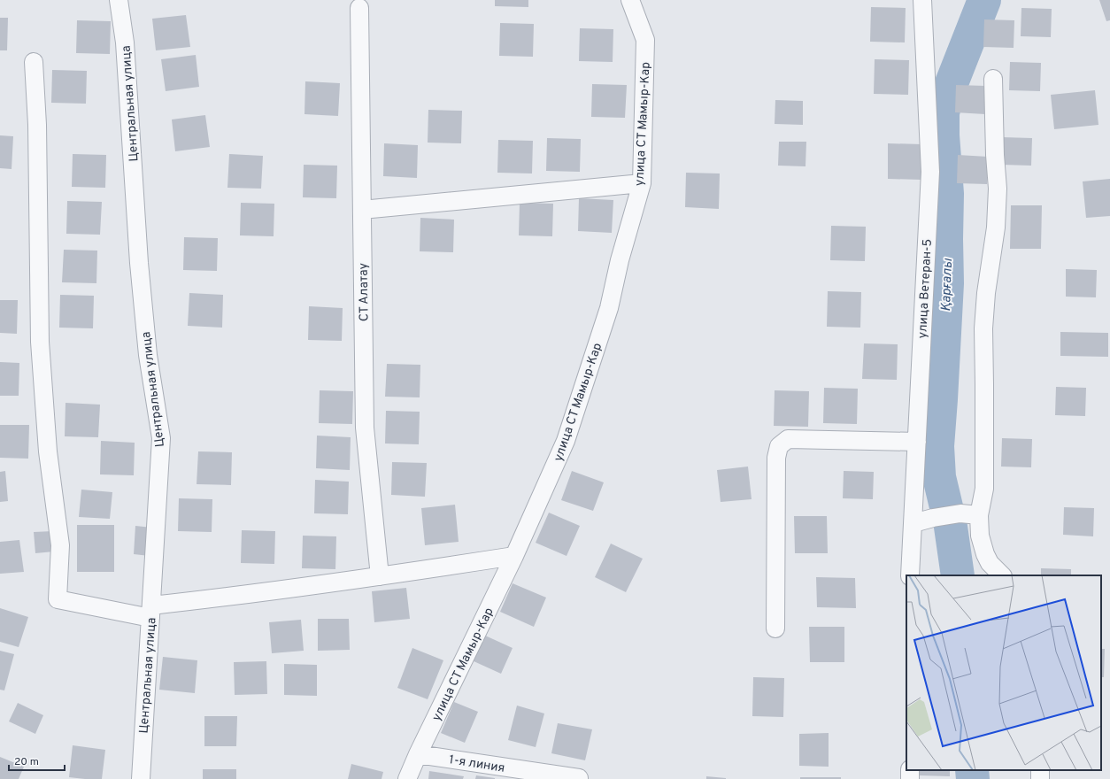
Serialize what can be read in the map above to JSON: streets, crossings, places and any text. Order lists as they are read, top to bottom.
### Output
{
  "streets": {
    "street": [
      "Центральная улица",
      "улица СТ Мамыр-Кар",
      "улица Ветеран-5",
      "СТ Алатау",
      "1-я линия"
    ]
  },
  "crossings": [
    ["улица СТ Мамыр-Кар", "1-я линия"]
  ],
  "water": ["Қарғалы"],
  "scale_bar": "20 m"
}
